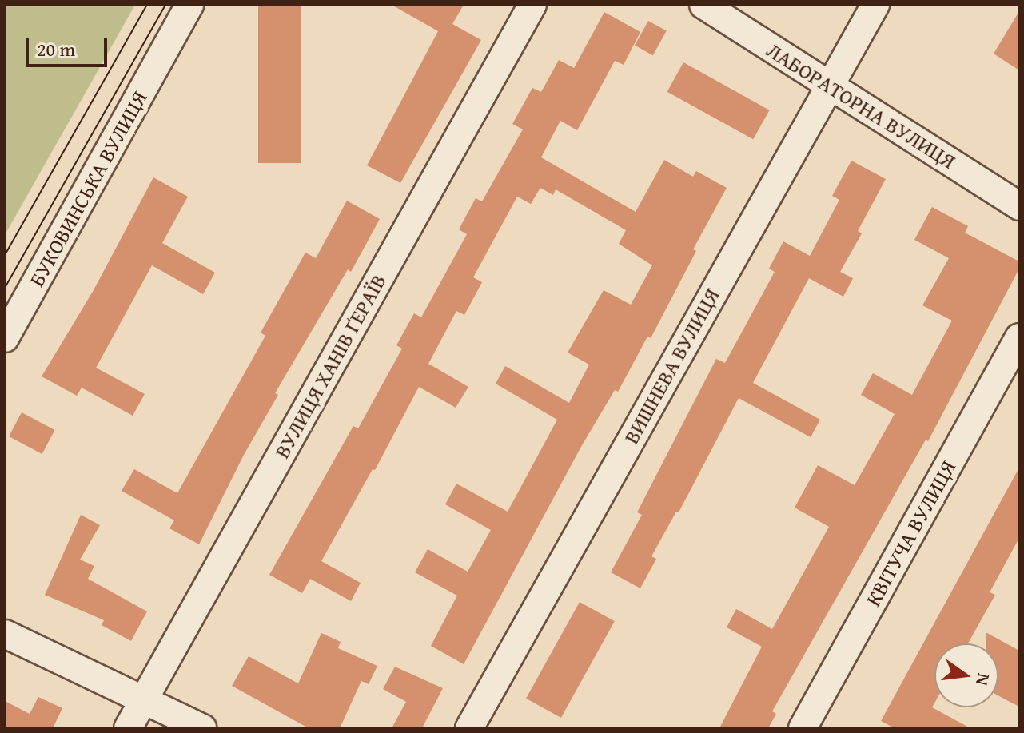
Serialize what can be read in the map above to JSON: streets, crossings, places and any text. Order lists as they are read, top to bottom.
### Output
{
  "streets": {
    "street": [
      "ЛАБОРАТОРНА ВУЛИЦЯ",
      "БУКОВИНСЬКА ВУЛИЦЯ",
      "ВУЛИЦЯ ХАНІВ ҐЕРАЇВ",
      "ВИШНЕВА ВУЛИЦЯ",
      "КВІТУЧА ВУЛИЦЯ"
    ]
  },
  "crossings": [
    ["ЛАБОРАТОРНА ВУЛИЦЯ", "ВИШНЕВА ВУЛИЦЯ"]
  ],
  "scale_bar": "20 m",
  "north": "right"
}
